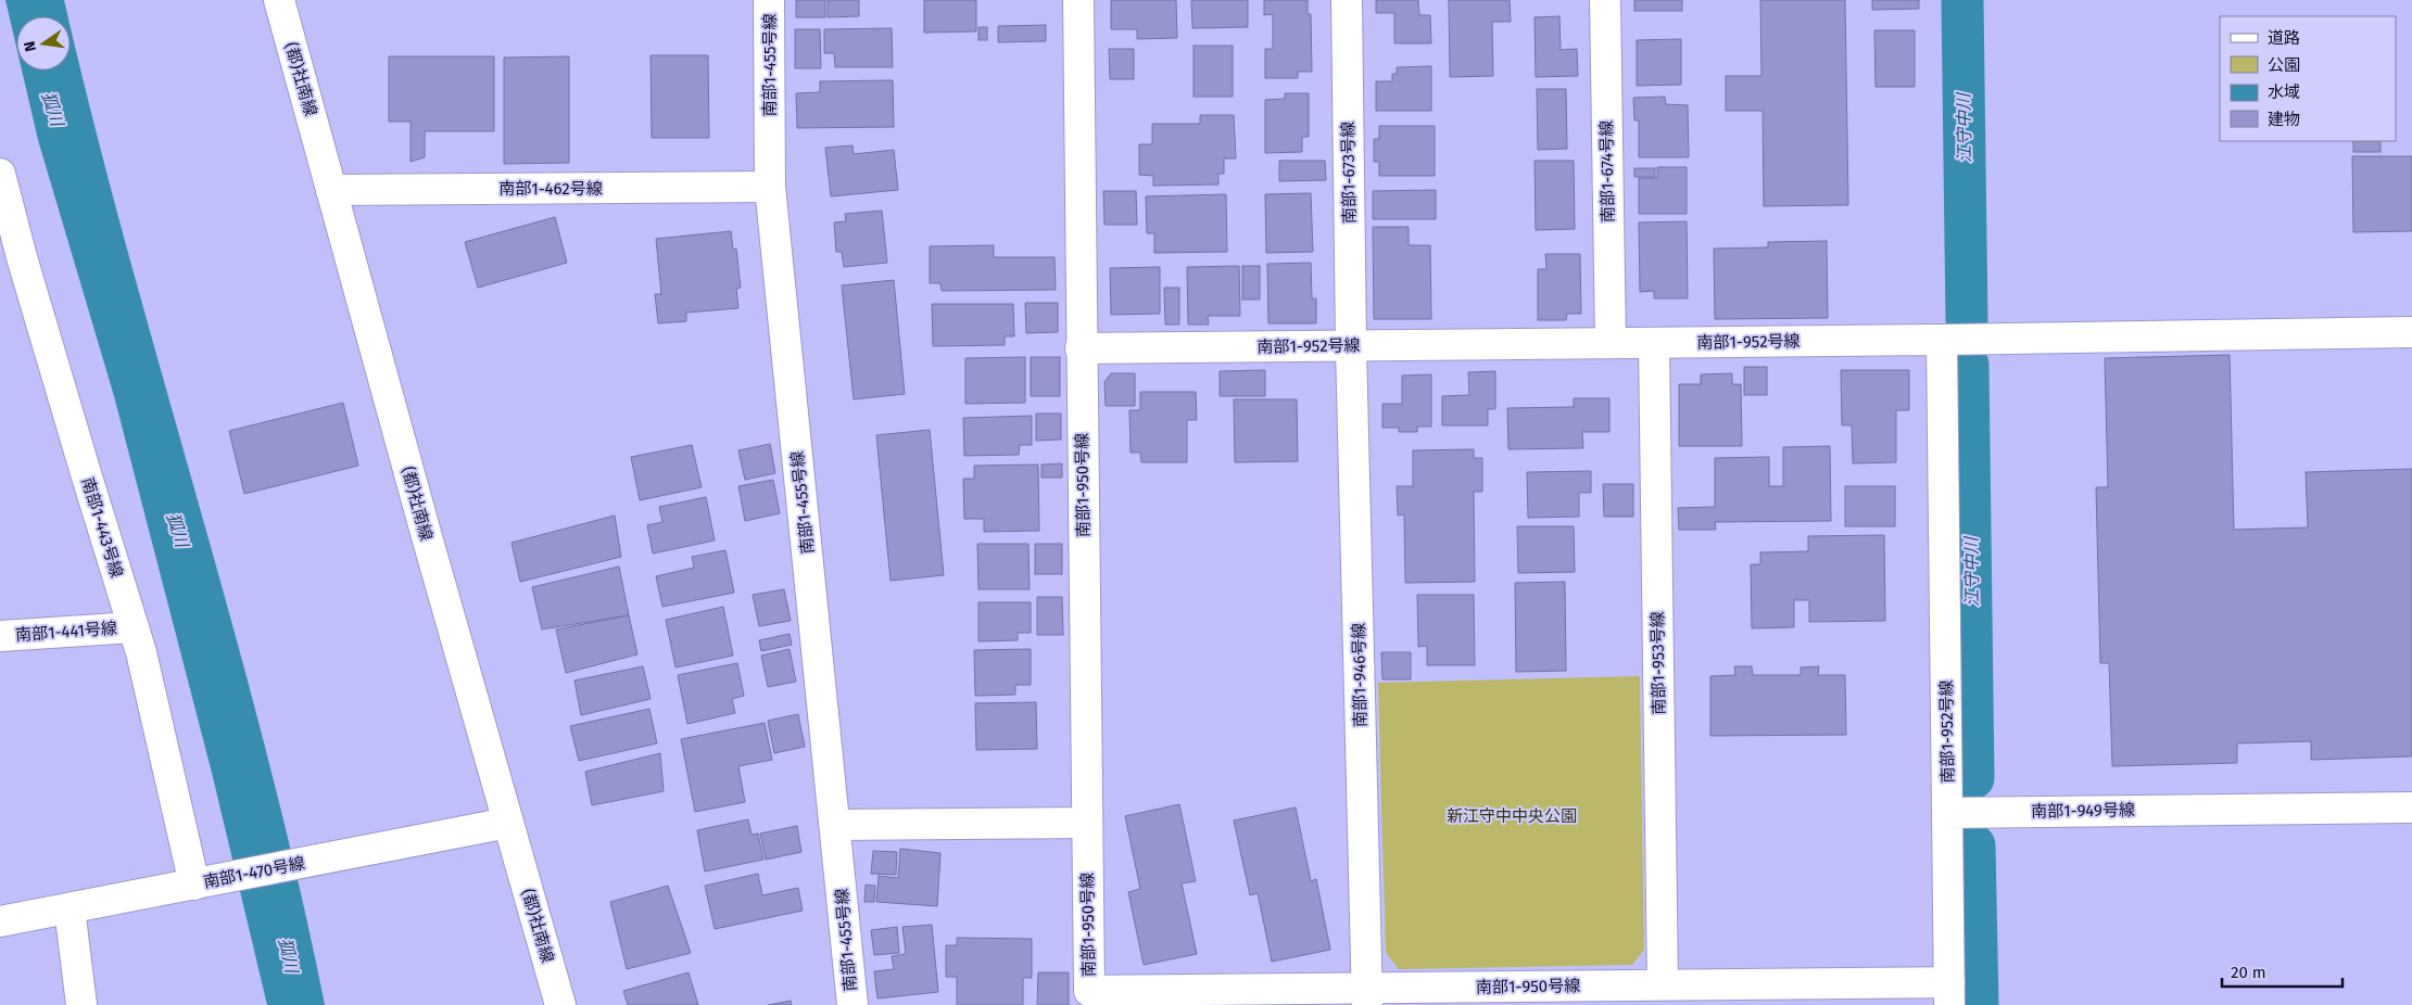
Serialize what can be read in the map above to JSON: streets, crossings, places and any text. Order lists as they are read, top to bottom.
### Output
{
  "streets": {
    "street": [
      "南部1-455号線",
      "(都)社南線",
      "南部1-674号線",
      "南部1-673号線",
      "南部1-462号線",
      "南部1-952号線",
      "南部1-950号線",
      "南部1-443号線",
      "南部1-441号線",
      "南部1-953号線",
      "南部1-946号線",
      "南部1-949号線",
      "南部1-470号線"
    ]
  },
  "crossings": [
    ["南部1-455号線", "南部1-462号線"],
    ["(都)社南線", "南部1-462号線"],
    ["(都)社南線", "南部1-470号線"],
    ["南部1-674号線", "南部1-952号線"],
    ["南部1-673号線", "南部1-952号線"],
    ["南部1-673号線", "南部1-946号線"],
    ["南部1-952号線", "南部1-950号線"],
    ["南部1-952号線", "南部1-953号線"],
    ["南部1-952号線", "南部1-946号線"],
    ["南部1-952号線", "南部1-949号線"],
    ["南部1-950号線", "南部1-953号線"],
    ["南部1-950号線", "南部1-946号線"],
    ["南部1-443号線", "南部1-441号線"],
    ["南部1-443号線", "南部1-470号線"]
  ],
  "water": ["狐川", "江守中川"],
  "parks": ["新江守中中央公園"],
  "legend": [
    "道路",
    "公園",
    "水域",
    "建物"
  ],
  "scale_bar": "20 m",
  "north": "left"
}
